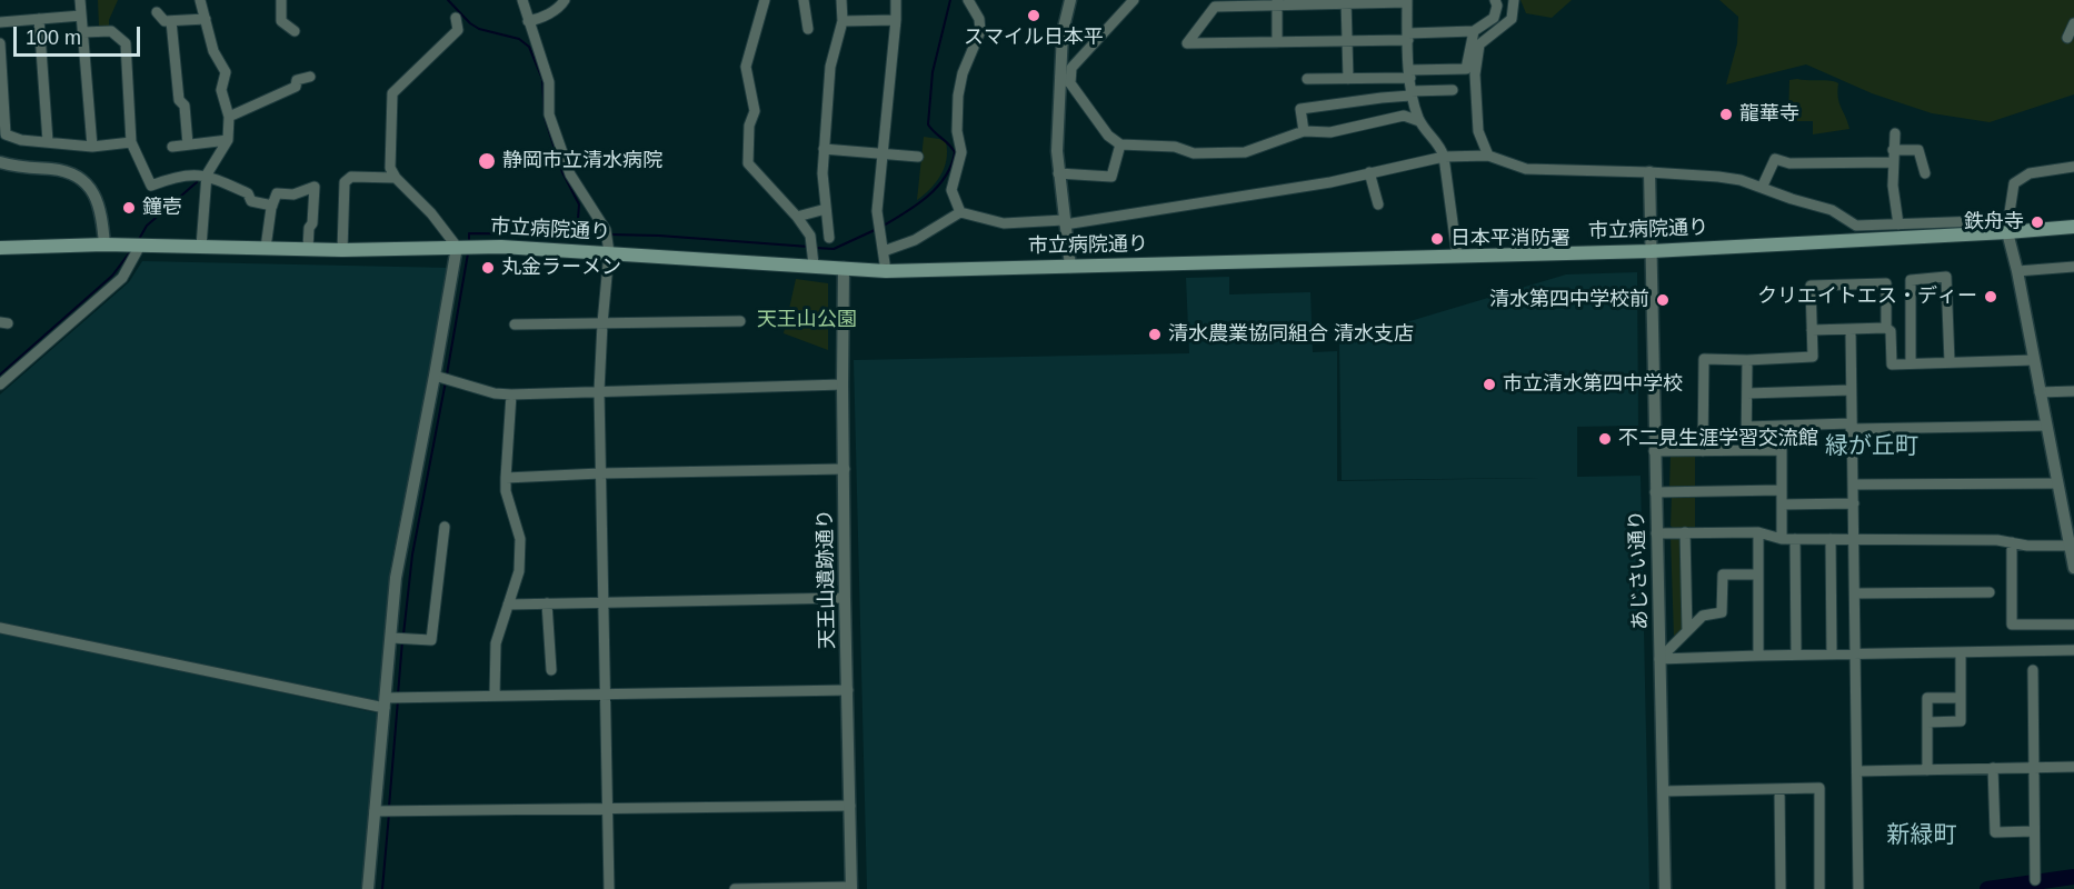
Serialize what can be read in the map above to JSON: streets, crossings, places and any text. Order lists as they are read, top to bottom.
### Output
{
  "streets": {
    "main road": ["市立病院通り"],
    "street": ["あじさい通り", "天王山遺跡通り"]
  },
  "crossings": [
    ["市立病院通り", "あじさい通り"],
    ["市立病院通り", "天王山遺跡通り"]
  ],
  "districts": ["緑が丘町", "新緑町"],
  "parks": ["天王山公園"],
  "places": [
    "スマイル日本平",
    "龍華寺",
    "静岡市立清水病院",
    "鐘壱",
    "鉄舟寺",
    "日本平消防署",
    "丸金ラーメン",
    "クリエイトエス・ディー",
    "清水第四中学校前",
    "清水農業協同組合 清水支店",
    "市立清水第四中学校",
    "不二見生涯学習交流館"
  ],
  "scale_bar": "100 m"
}
